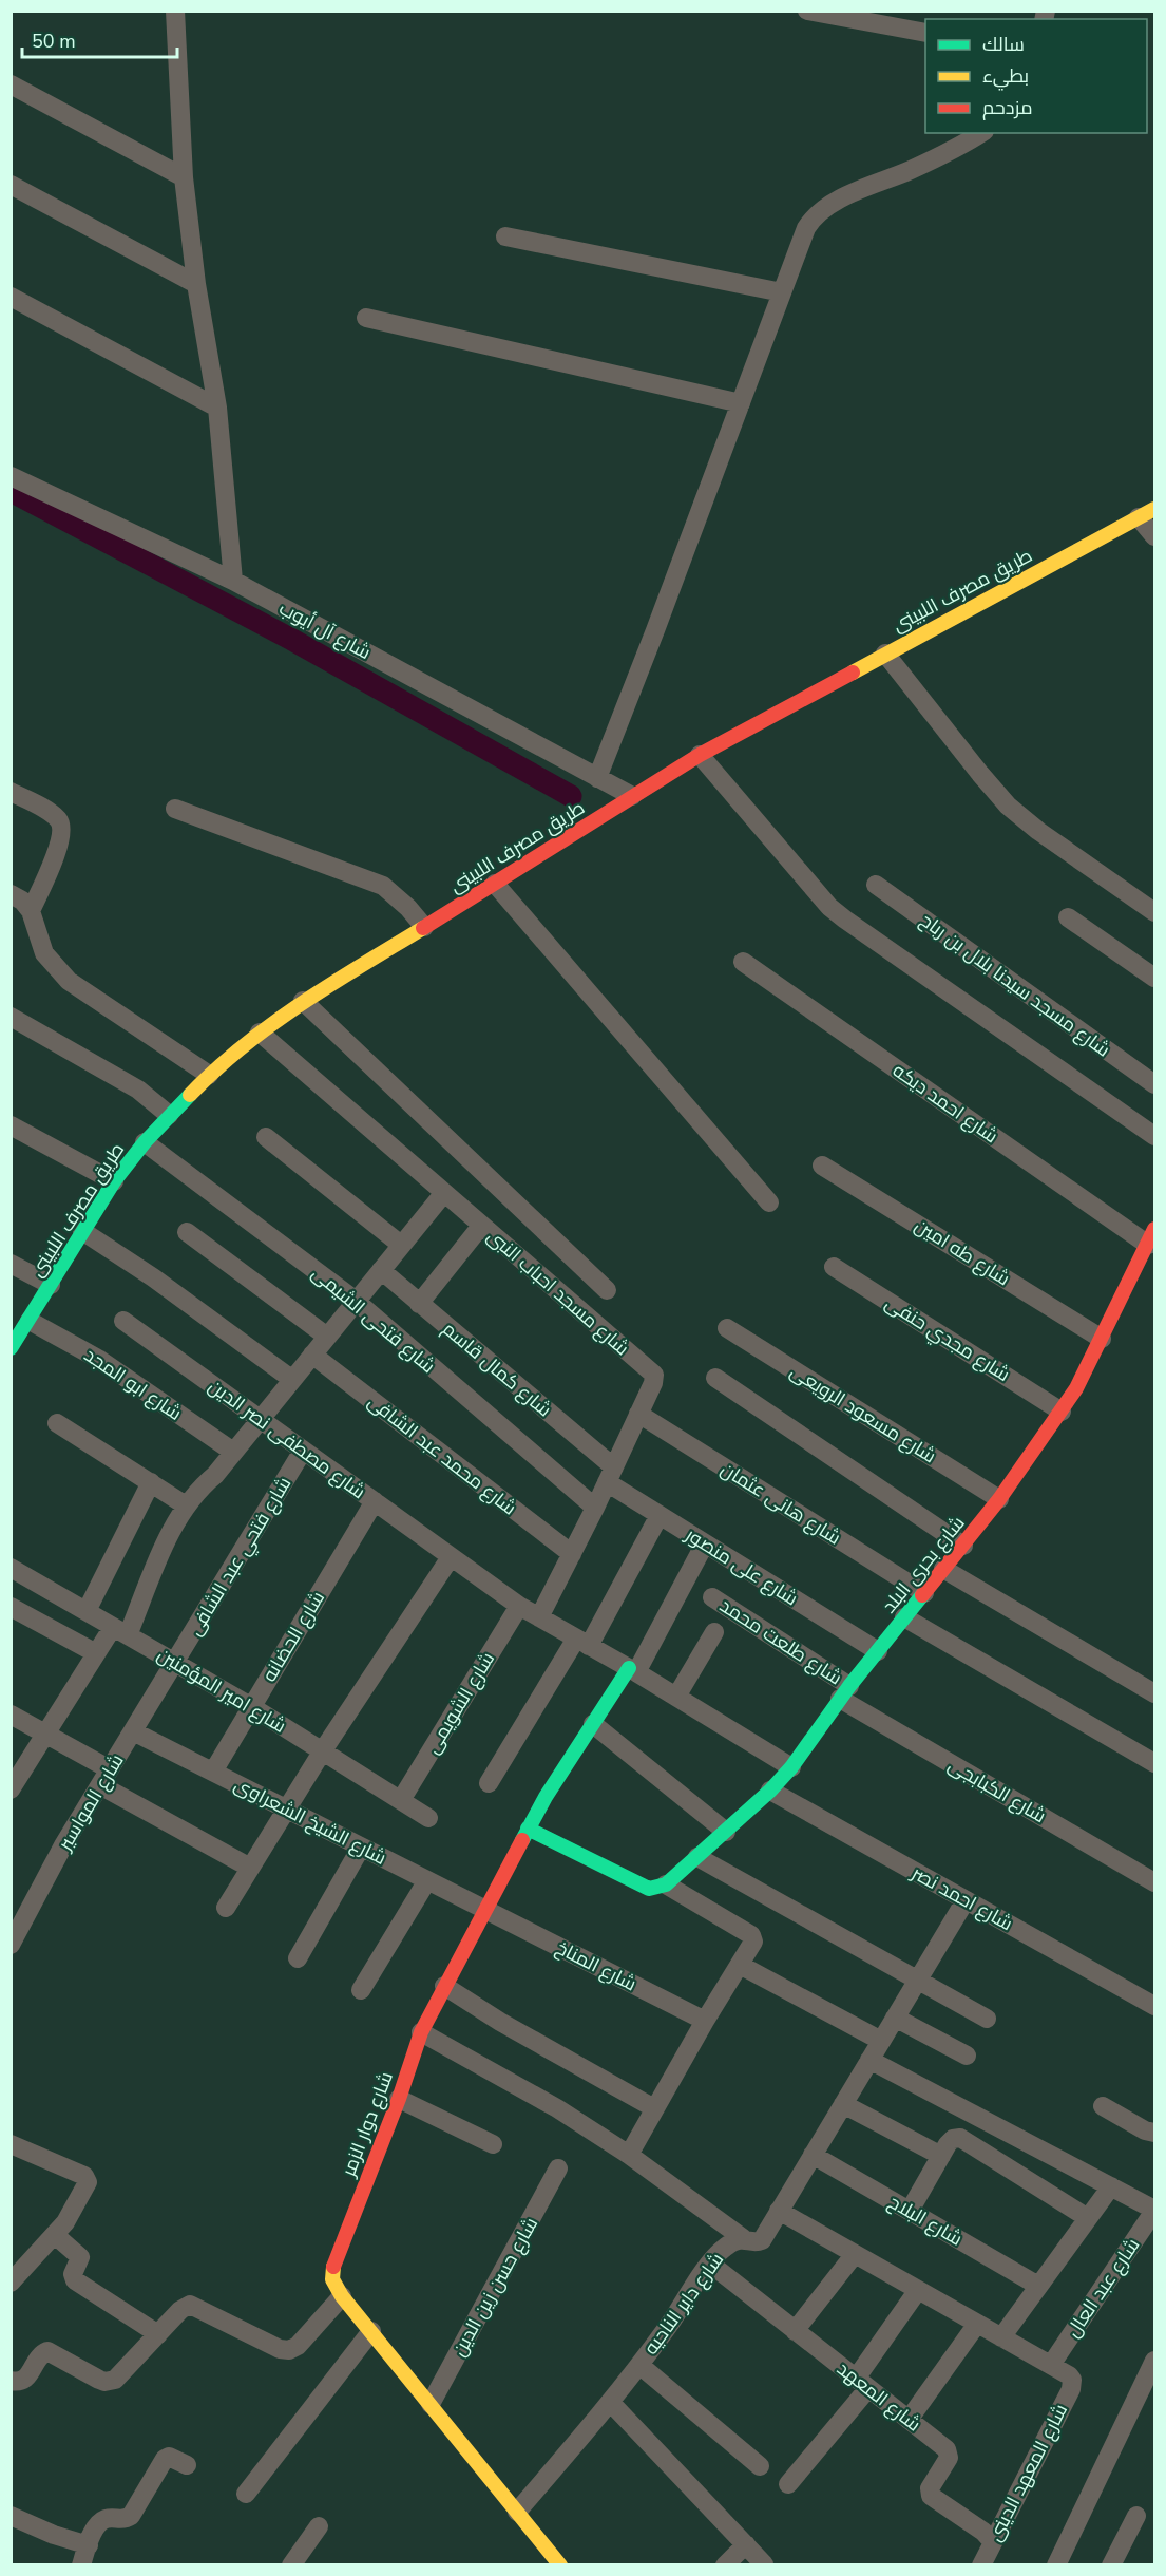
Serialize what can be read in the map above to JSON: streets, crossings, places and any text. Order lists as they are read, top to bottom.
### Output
{
  "streets": {
    "street": [
      "طريق مصرف اللبينى",
      "شارع آل أيوب",
      "شارع مسجد سيدنا بلال بن رباح",
      "شارع احمد ديكه",
      "شارع طه امين",
      "شارع مسجد احباب النبى",
      "شارع فتحى الشيمى",
      "شارع مجدي حنفى",
      "شارع كمال قاسم",
      "شارع ابو المجد",
      "شارع مسعود الرويعى",
      "شارع مصطفى نصر الدين",
      "شارع محمد عبد الشافى",
      "شارع هانى عثمان",
      "شارع فتحي عبد الشافى",
      "شارع بحرى البلد",
      "شارع على منصور",
      "شارع الحضانه",
      "شارع طلعت محمد",
      "شارع امير المؤمنين",
      "شارع الشويمى",
      "شارع الكبابجى",
      "شارع المواسير",
      "شارع الشيخ الشعراوى",
      "شارع احمد نصر",
      "شارع المناخ",
      "شارع دوار الزمر",
      "شارع البلاح",
      "شارع حسن زين الدين",
      "شارع عبد العال",
      "شارع داير الناحيه",
      "شارع المعهد",
      "شارع المعهد الدينى"
    ]
  },
  "crossings": [
    ["طريق مصرف اللبينى", "شارع آل أيوب"],
    ["طريق مصرف اللبينى", "شارع مسجد احباب النبى"],
    ["طريق مصرف اللبينى", "شارع فتحى الشيمى"],
    ["طريق مصرف اللبينى", "شارع ابو المجد"],
    ["شارع احمد ديكه", "شارع بحرى البلد"],
    ["شارع طه امين", "شارع بحرى البلد"],
    ["شارع مسجد احباب النبى", "شارع فتحى الشيمى"],
    ["شارع مسجد احباب النبى", "شارع كمال قاسم"],
    ["شارع مسجد احباب النبى", "شارع مصطفى نصر الدين"],
    ["شارع مسجد احباب النبى", "شارع محمد عبد الشافى"],
    ["شارع مسجد احباب النبى", "شارع هانى عثمان"],
    ["شارع مسجد احباب النبى", "شارع على منصور"],
    ["شارع مجدي حنفى", "شارع بحرى البلد"],
    ["شارع كمال قاسم", "شارع على منصور"],
    ["شارع مسعود الرويعى", "شارع بحرى البلد"],
    ["شارع مصطفى نصر الدين", "شارع فتحي عبد الشافى"],
    ["شارع مصطفى نصر الدين", "شارع بحرى البلد"],
    ["شارع مصطفى نصر الدين", "شارع الحضانه"],
    ["شارع مصطفى نصر الدين", "شارع الشويمى"],
    ["شارع مصطفى نصر الدين", "شارع دوار الزمر"],
    ["شارع هانى عثمان", "شارع بحرى البلد"],
    ["شارع فتحي عبد الشافى", "شارع امير المؤمنين"],
    ["شارع فتحي عبد الشافى", "شارع المواسير"],
    ["شارع بحرى البلد", "شارع على منصور"],
    ["شارع بحرى البلد", "شارع طلعت محمد"],
    ["شارع بحرى البلد", "شارع الكبابجى"],
    ["شارع بحرى البلد", "شارع احمد نصر"],
    ["شارع الحضانه", "شارع امير المؤمنين"],
    ["شارع الحضانه", "شارع الشيخ الشعراوى"],
    ["شارع طلعت محمد", "شارع الكبابجى"],
    ["شارع امير المؤمنين", "شارع الشويمى"],
    ["شارع امير المؤمنين", "شارع المواسير"],
    ["شارع المواسير", "شارع الشيخ الشعراوى"],
    ["شارع الشيخ الشعراوى", "شارع المناخ"],
    ["شارع الشيخ الشعراوى", "شارع دوار الزمر"],
    ["شارع احمد نصر", "شارع داير الناحيه"],
    ["شارع المناخ", "شارع دوار الزمر"],
    ["شارع دوار الزمر", "شارع حسن زين الدين"],
    ["شارع دوار الزمر", "شارع داير الناحيه"],
    ["شارع البلاح", "شارع داير الناحيه"],
    ["شارع عبد العال", "شارع المعهد الدينى"],
    ["شارع داير الناحيه", "شارع المعهد"],
    ["شارع المعهد", "شارع المعهد الدينى"]
  ],
  "legend": ["سالك", "بطيء", "مزدحم"],
  "scale_bar": "50 m"
}
